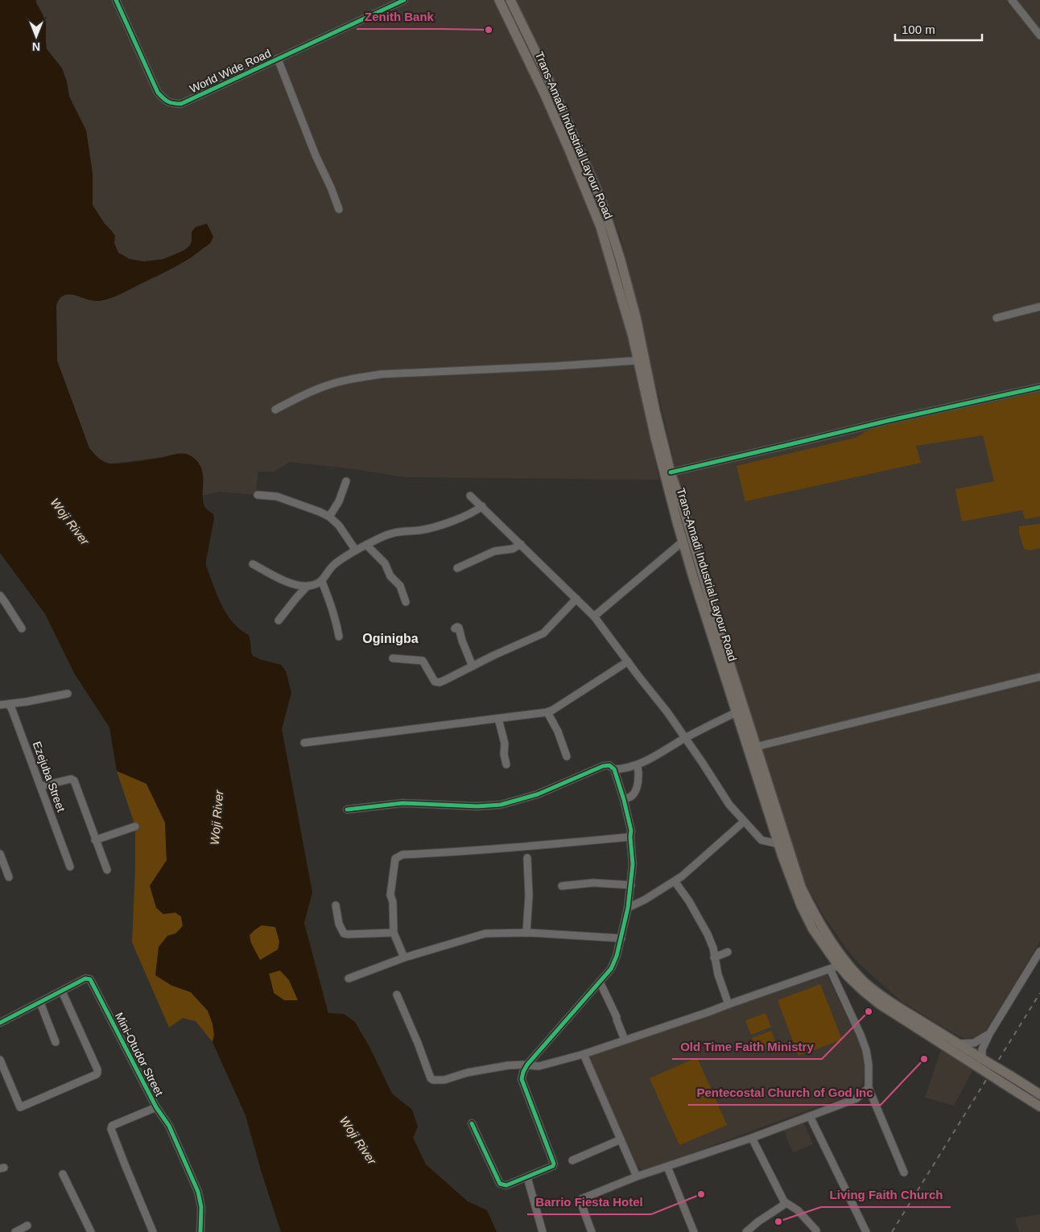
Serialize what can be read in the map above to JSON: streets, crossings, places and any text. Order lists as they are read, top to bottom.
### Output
{
  "streets": {
    "main road": ["Trans-Amadi Industrial Layour Road"],
    "street": ["World Wide Road", "Ezejuba Street", "Mini-Otudor Street"]
  },
  "districts": ["Oginigba"],
  "water": ["Woji River"],
  "places": [
    "Zenith Bank",
    "Old Time Faith Ministry",
    "Pentecostal Church of God Inc",
    "Barrio Fiesta Hotel",
    "Living Faith Church"
  ],
  "scale_bar": "100 m",
  "north": "bottom"
}
